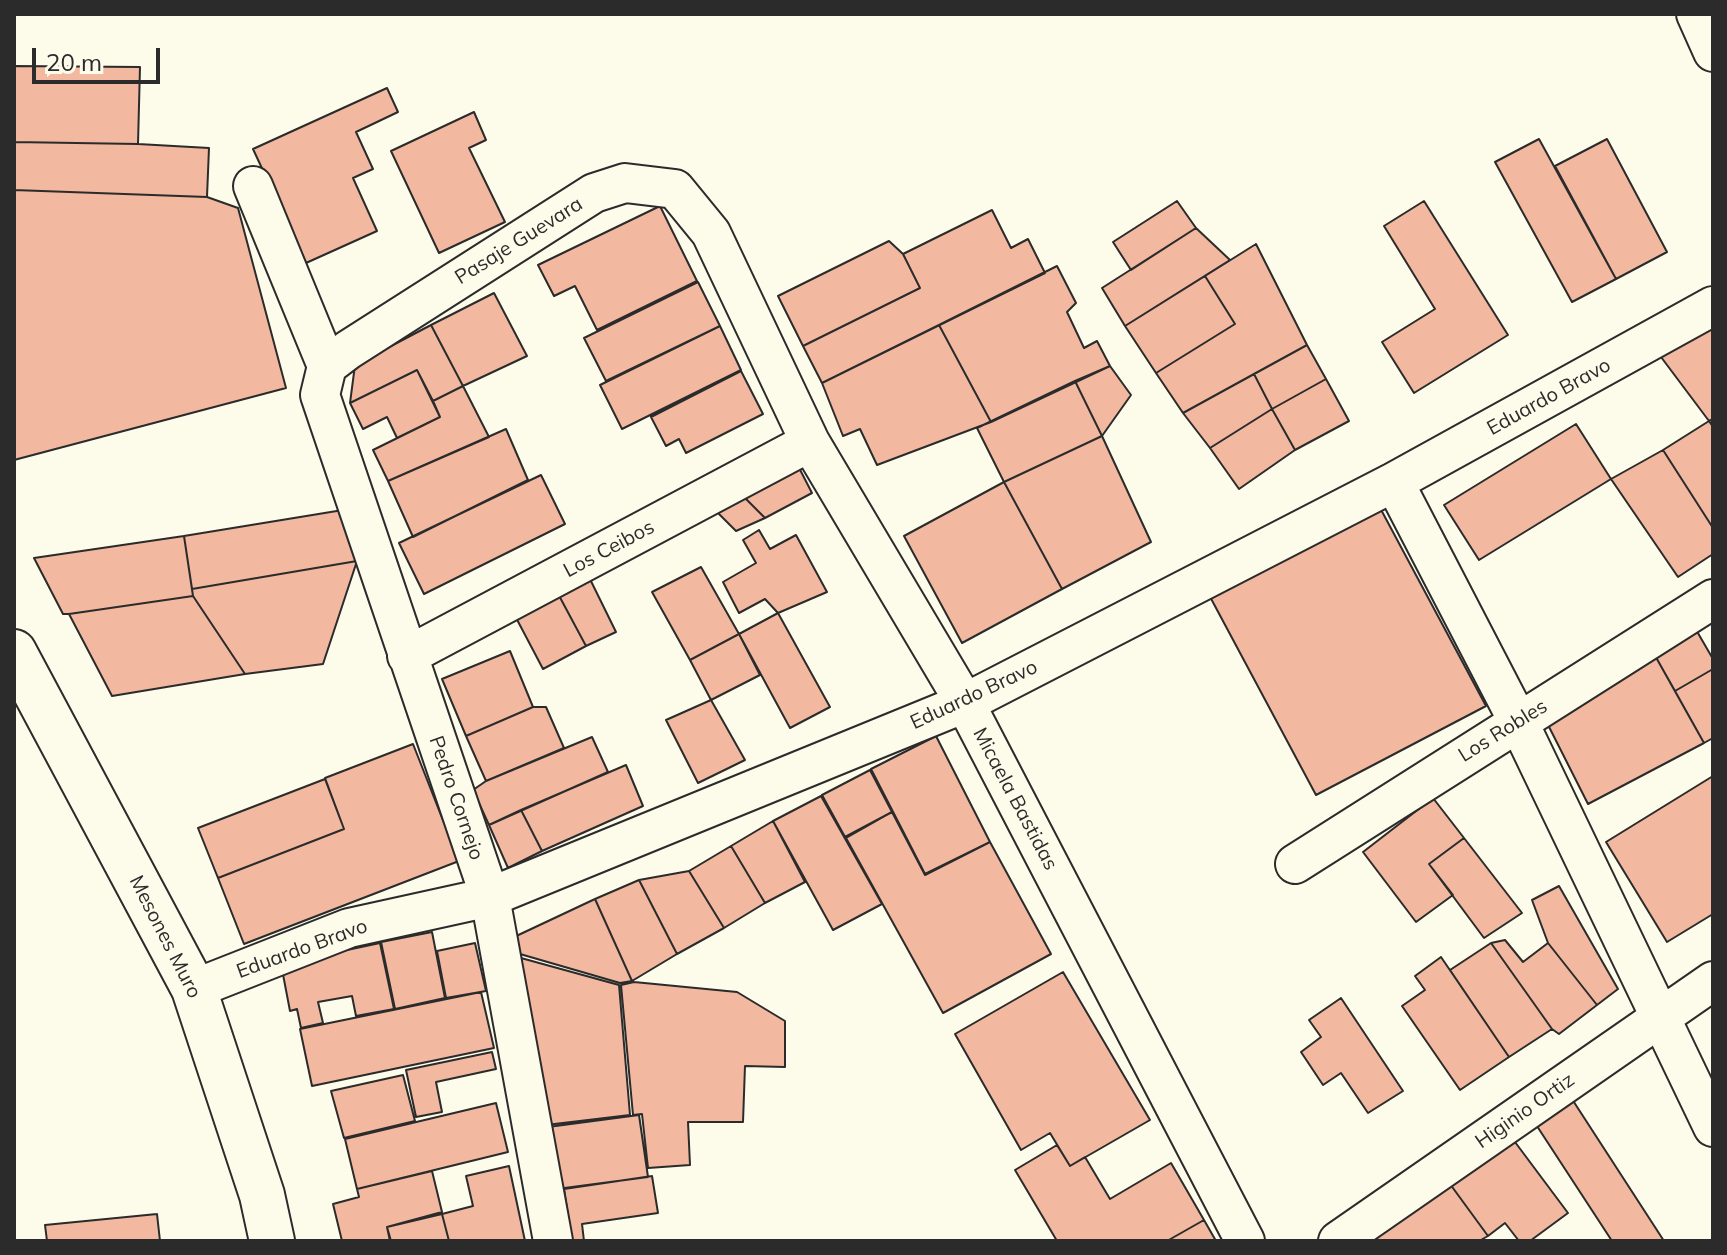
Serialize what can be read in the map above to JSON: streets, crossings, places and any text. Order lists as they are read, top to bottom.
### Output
{
  "streets": {
    "highway": ["Mesones Muro"],
    "street": [
      "Pasaje Guevara",
      "Eduardo Bravo",
      "Los Ceibos",
      "Los Robles",
      "Pedro Cornejo",
      "Micaela Bastidas",
      "Higinio Ortiz"
    ]
  },
  "crossings": [
    ["Pasaje Guevara", "Pedro Cornejo"],
    ["Pasaje Guevara", "Micaela Bastidas"],
    ["Eduardo Bravo", "Pedro Cornejo"],
    ["Eduardo Bravo", "Micaela Bastidas"],
    ["Eduardo Bravo", "Mesones Muro"],
    ["Los Ceibos", "Pedro Cornejo"],
    ["Los Ceibos", "Micaela Bastidas"]
  ],
  "scale_bar": "20 m"
}
